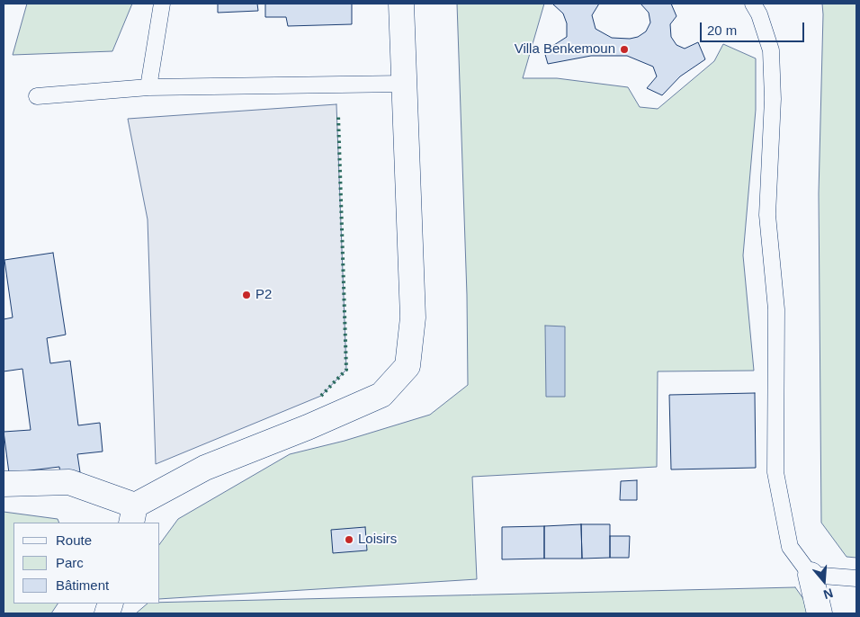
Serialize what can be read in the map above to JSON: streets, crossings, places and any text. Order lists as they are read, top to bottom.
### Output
{
  "places": ["Villa Benkemoun", "P2", "Loisirs"],
  "legend": ["Route", "Parc", "Bâtiment"],
  "scale_bar": "20 m",
  "north": "bottom"
}
